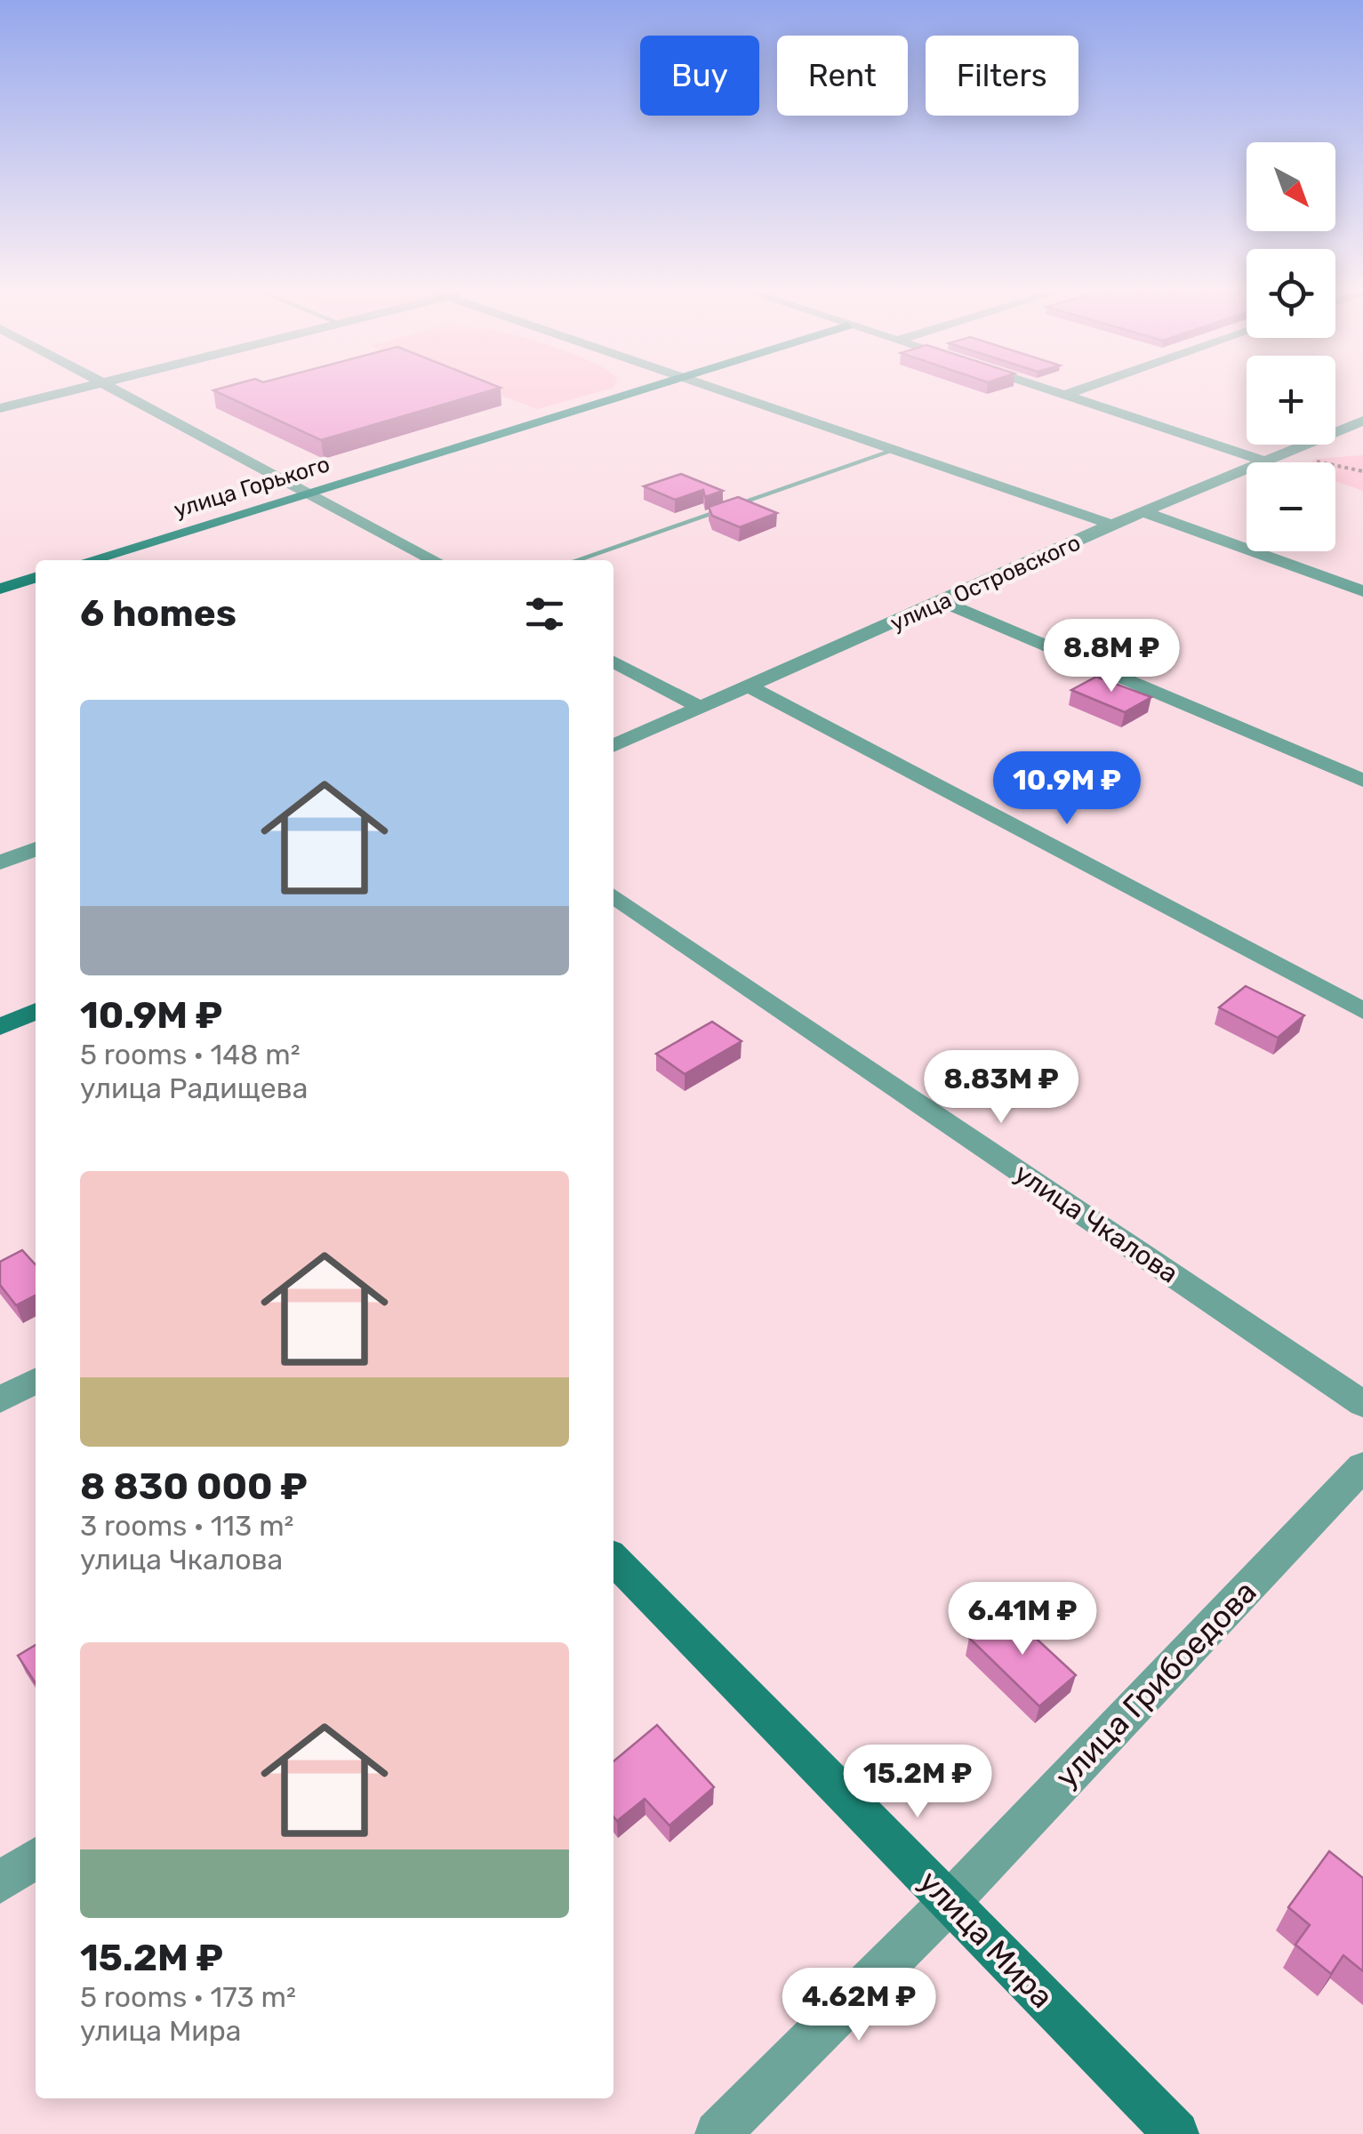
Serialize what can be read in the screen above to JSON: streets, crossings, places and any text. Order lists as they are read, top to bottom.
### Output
{
  "streets": {
    "street": [
      "улица Горького",
      "улица Островского",
      "улица Чкалова",
      "улица Грибоедова",
      "улица Мира"
    ]
  },
  "crossings": [
    ["улица Грибоедова", "улица Мира"]
  ],
  "north": "bottom right",
  "page": {
    "chip": ["Buy", "Rent", "Filters"],
    "map_buttons": ["+", "−"],
    "heading": "6 homes",
    "price": [
      "8.8M ₽",
      "10.9M ₽",
      "8.83M ₽",
      "6.41M ₽",
      "15.2M ₽",
      "4.62M ₽"
    ],
    "list": [
      {
        "name": "10.9M ₽",
        "note": "5 rooms · 148 m² · улица Радищева"
      },
      {
        "name": "8 830 000 ₽",
        "note": "3 rooms · 113 m² · улица Чкалова"
      },
      {
        "name": "15.2M ₽",
        "note": "5 rooms · 173 m² · улица Мира"
      }
    ]
  }
}
